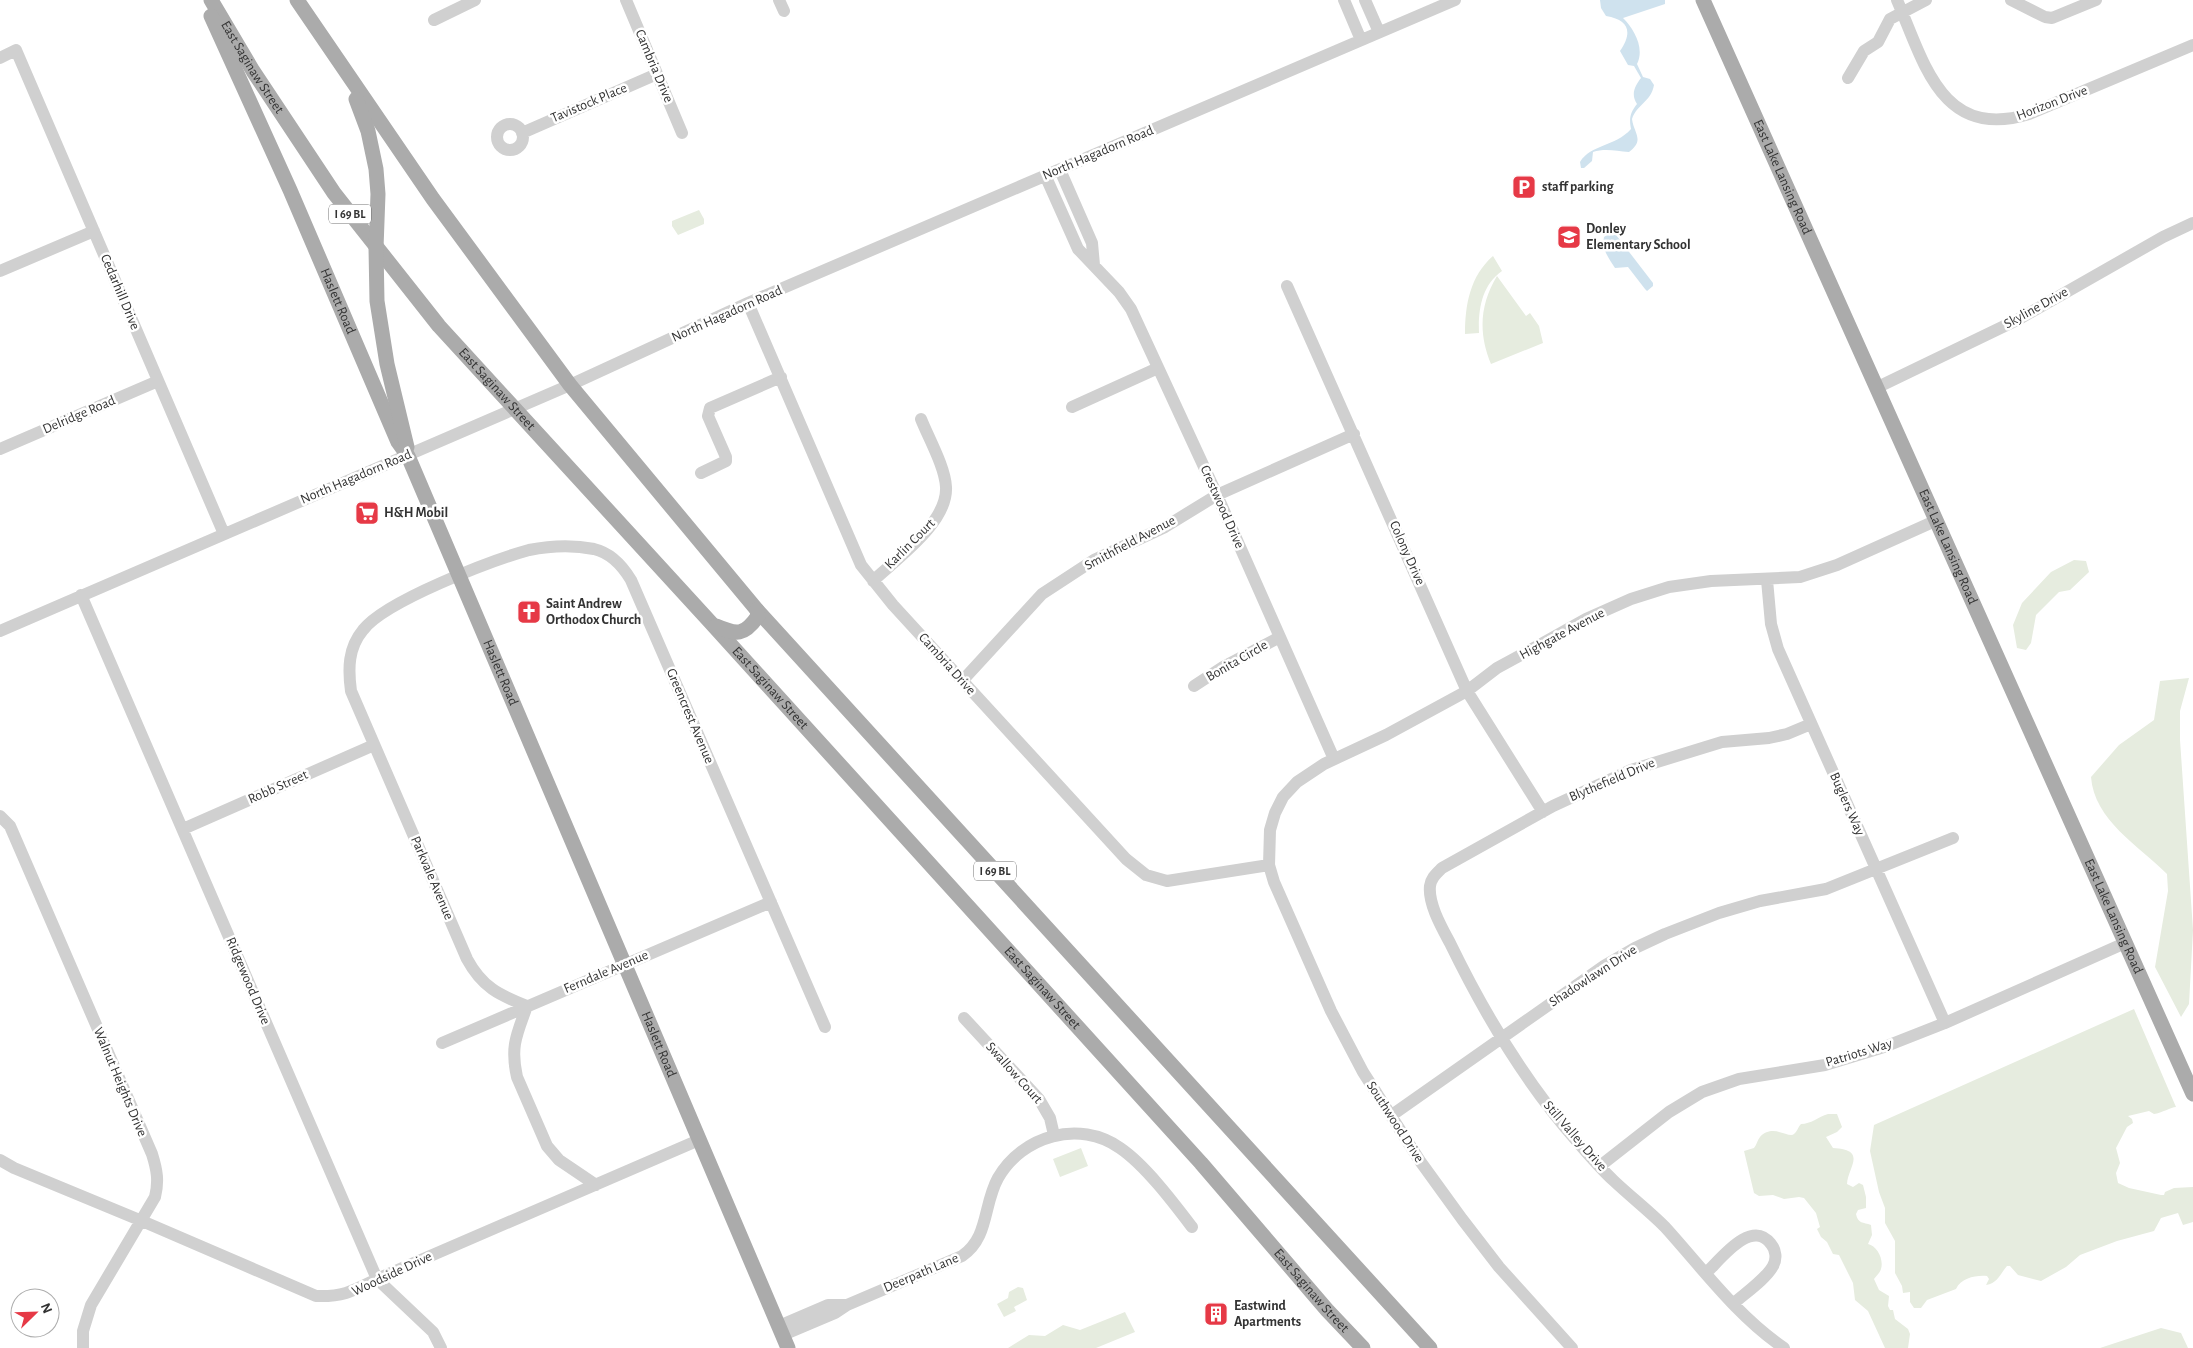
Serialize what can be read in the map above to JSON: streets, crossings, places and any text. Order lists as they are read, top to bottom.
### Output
{
  "streets": {
    "main road": [
      "East Saginaw Street",
      "East Lake Lansing Road",
      "I 69 BL",
      "Haslett Road"
    ],
    "street": [
      "Cambria Drive",
      "Tavistock Place",
      "Horizon Drive",
      "North Hagadorn Road",
      "Cedarhill Drive",
      "Skyline Drive",
      "Delridge Road",
      "Crestwood Drive",
      "Smithfield Avenue",
      "Karlin Court",
      "Colony Drive",
      "Highgate Avenue",
      "Bonita Circle",
      "Greencrest Avenue",
      "Blythefield Drive",
      "Robb Street",
      "Buglers Way",
      "Parkvale Avenue",
      "Ferndale Avenue",
      "Shadowlawn Drive",
      "Ridgewood Drive",
      "Patriots Way",
      "Swallow Court",
      "Walnut Heights Drive",
      "Southwood Drive",
      "Still Valley Drive",
      "Deerpath Lane",
      "Woodside Drive"
    ]
  },
  "crossings": [
    ["Cambria Drive", "Tavistock Place"],
    ["Cambria Drive", "North Hagadorn Road"],
    ["Cambria Drive", "Smithfield Avenue"],
    ["Cambria Drive", "Karlin Court"],
    ["Cambria Drive", "Highgate Avenue"],
    ["Cambria Drive", "Southwood Drive"],
    ["East Saginaw Street", "North Hagadorn Road"],
    ["East Saginaw Street", "Haslett Road"],
    ["North Hagadorn Road", "I 69 BL"],
    ["North Hagadorn Road", "Cedarhill Drive"],
    ["North Hagadorn Road", "Haslett Road"],
    ["North Hagadorn Road", "Crestwood Drive"],
    ["North Hagadorn Road", "Ridgewood Drive"],
    ["East Lake Lansing Road", "Skyline Drive"],
    ["East Lake Lansing Road", "Highgate Avenue"],
    ["East Lake Lansing Road", "Patriots Way"],
    ["Cedarhill Drive", "Delridge Road"],
    ["Haslett Road", "Greencrest Avenue"],
    ["Haslett Road", "Parkvale Avenue"],
    ["Haslett Road", "Ferndale Avenue"],
    ["Haslett Road", "Deerpath Lane"],
    ["Haslett Road", "Woodside Drive"],
    ["Crestwood Drive", "Smithfield Avenue"],
    ["Crestwood Drive", "Highgate Avenue"],
    ["Crestwood Drive", "Bonita Circle"],
    ["Smithfield Avenue", "Colony Drive"],
    ["Colony Drive", "Highgate Avenue"],
    ["Colony Drive", "Blythefield Drive"],
    ["Highgate Avenue", "Buglers Way"],
    ["Highgate Avenue", "Southwood Drive"],
    ["Greencrest Avenue", "Parkvale Avenue"],
    ["Greencrest Avenue", "Ferndale Avenue"],
    ["Blythefield Drive", "Buglers Way"],
    ["Blythefield Drive", "Still Valley Drive"],
    ["Robb Street", "Parkvale Avenue"],
    ["Robb Street", "Ridgewood Drive"],
    ["Buglers Way", "Shadowlawn Drive"],
    ["Buglers Way", "Patriots Way"],
    ["Parkvale Avenue", "Ferndale Avenue"],
    ["Shadowlawn Drive", "Southwood Drive"],
    ["Shadowlawn Drive", "Still Valley Drive"],
    ["Ridgewood Drive", "Woodside Drive"],
    ["Patriots Way", "Still Valley Drive"],
    ["Swallow Court", "Deerpath Lane"],
    ["Walnut Heights Drive", "Woodside Drive"]
  ],
  "places": {
    "parking": ["staff parking"],
    "school or university": ["Donley Elementary School"],
    "supermarket": ["H&H Mobil"],
    "church": ["Saint Andrew Orthodox Church"],
    "building": ["Eastwind Apartments"]
  },
  "north": "top right"
}
